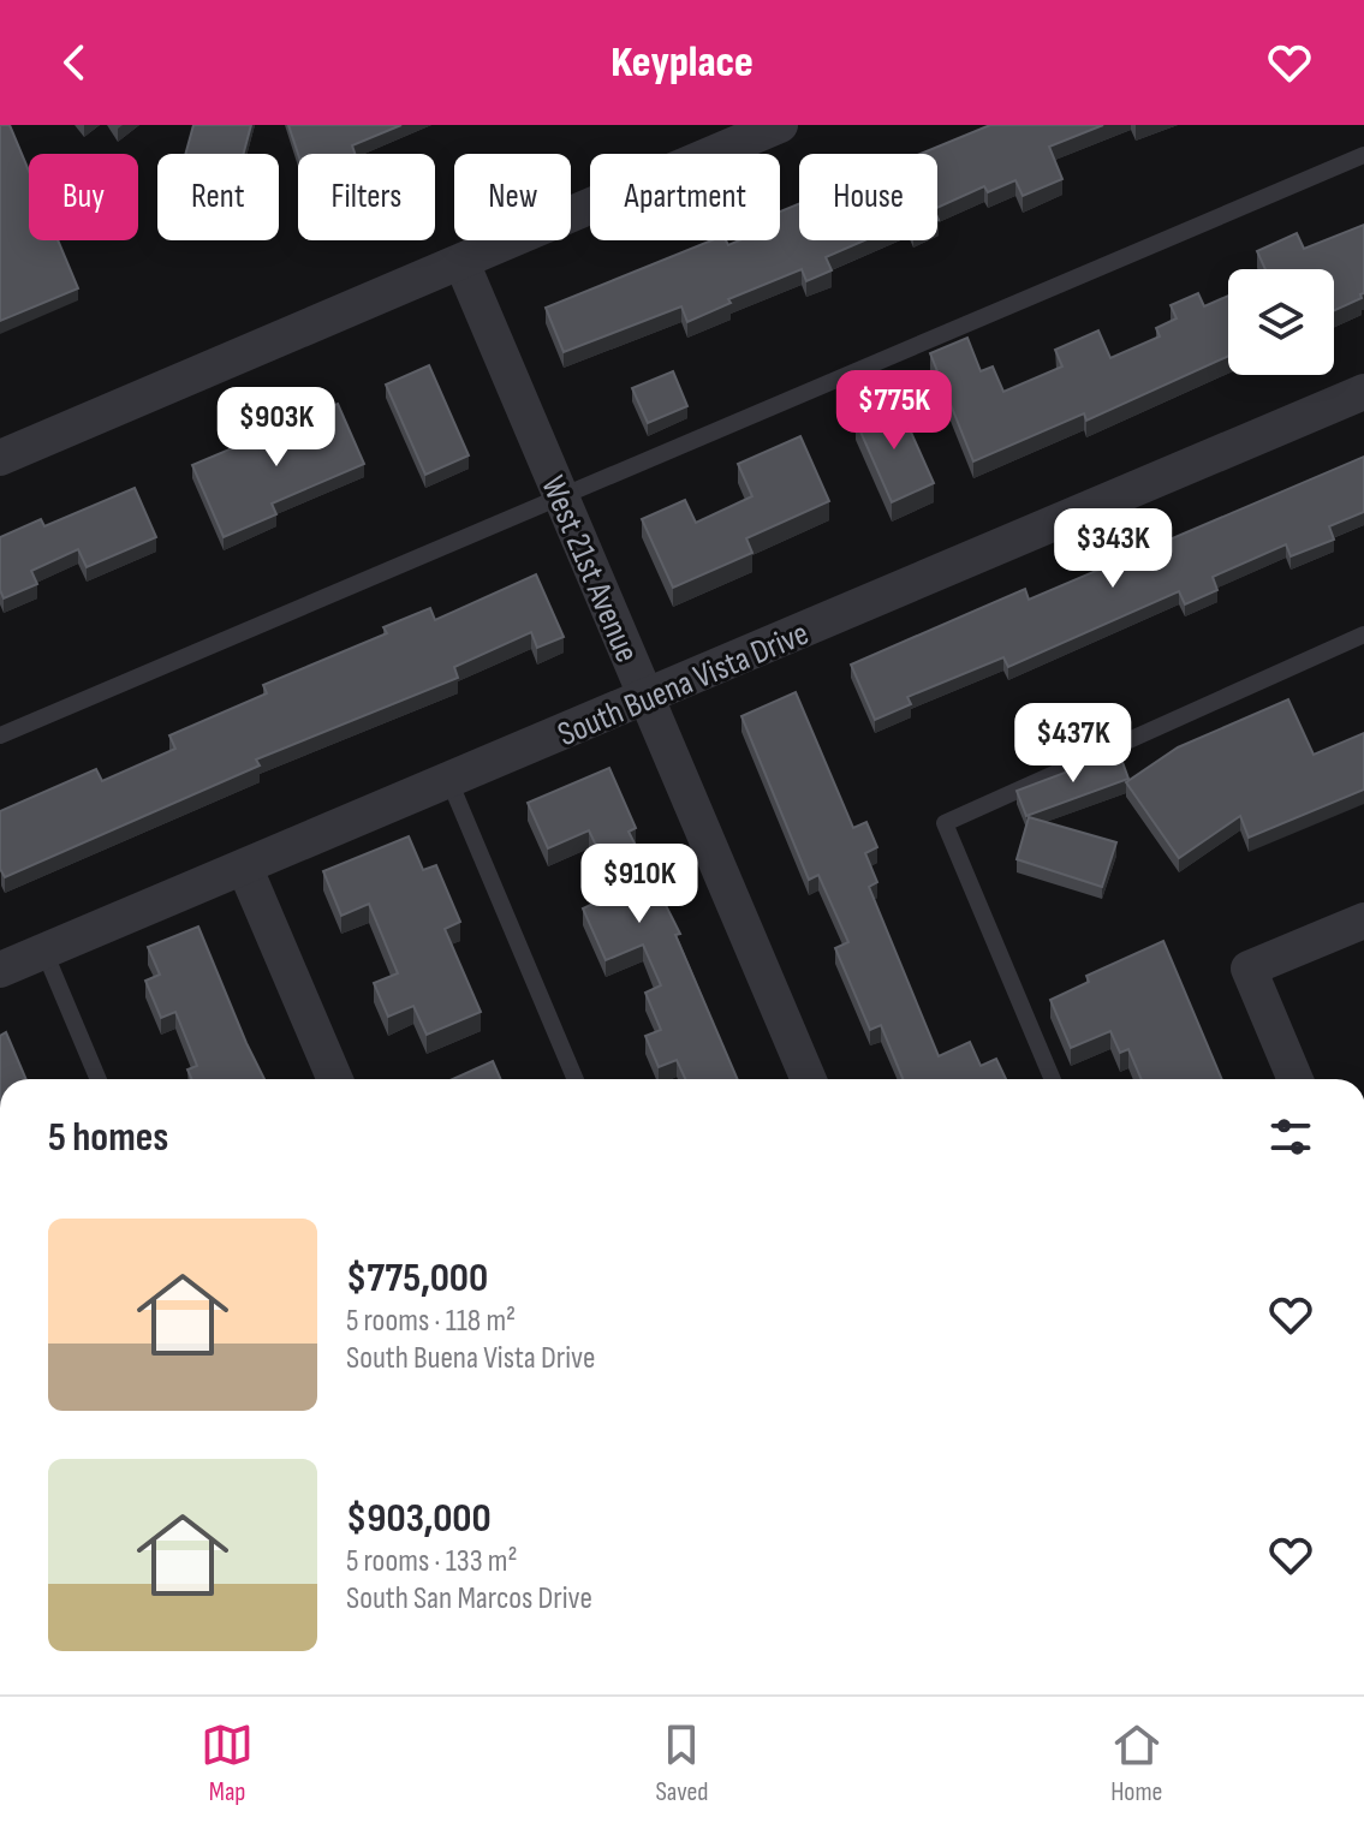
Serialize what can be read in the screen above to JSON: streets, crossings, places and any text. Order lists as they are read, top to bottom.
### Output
{
  "streets": {
    "street": ["West 21st Avenue", "South Buena Vista Drive"]
  },
  "crossings": [
    ["West 21st Avenue", "South Buena Vista Drive"]
  ],
  "page": {
    "header": "Keyplace",
    "chip": [
      "Buy",
      "Rent",
      "Filters",
      "New",
      "Apartment",
      "House"
    ],
    "price": [
      "$775K",
      "$903K",
      "$343K",
      "$437K",
      "$910K"
    ],
    "heading": "5 homes",
    "list": [
      {
        "name": "$775,000",
        "note": "5 rooms · 118 m² · South Buena Vista Drive"
      },
      {
        "name": "$903,000",
        "note": "5 rooms · 133 m² · South San Marcos Drive"
      }
    ],
    "tabs": ["Map", "Saved", "Home"]
  }
}
